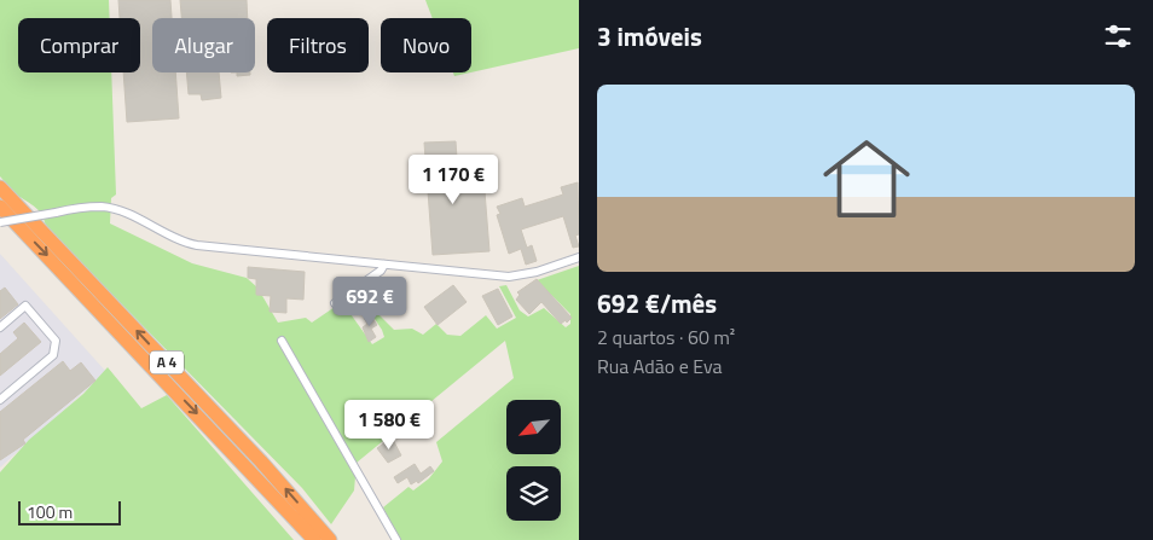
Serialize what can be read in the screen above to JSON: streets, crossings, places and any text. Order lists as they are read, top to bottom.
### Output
{
  "streets": {
    "highway": ["A 4"]
  },
  "scale_bar": "100 m",
  "north": "bottom left",
  "page": {
    "heading": "3 imóveis",
    "chip": [
      "Comprar",
      "Alugar",
      "Filtros",
      "Novo"
    ],
    "list": [
      {
        "name": "692 €/mês",
        "note": "2 quartos · 60 m² · Rua Adão e Eva"
      }
    ],
    "price": ["1 170 €", "692 €", "1 580 €"],
    "scale": "100 m"
  }
}
